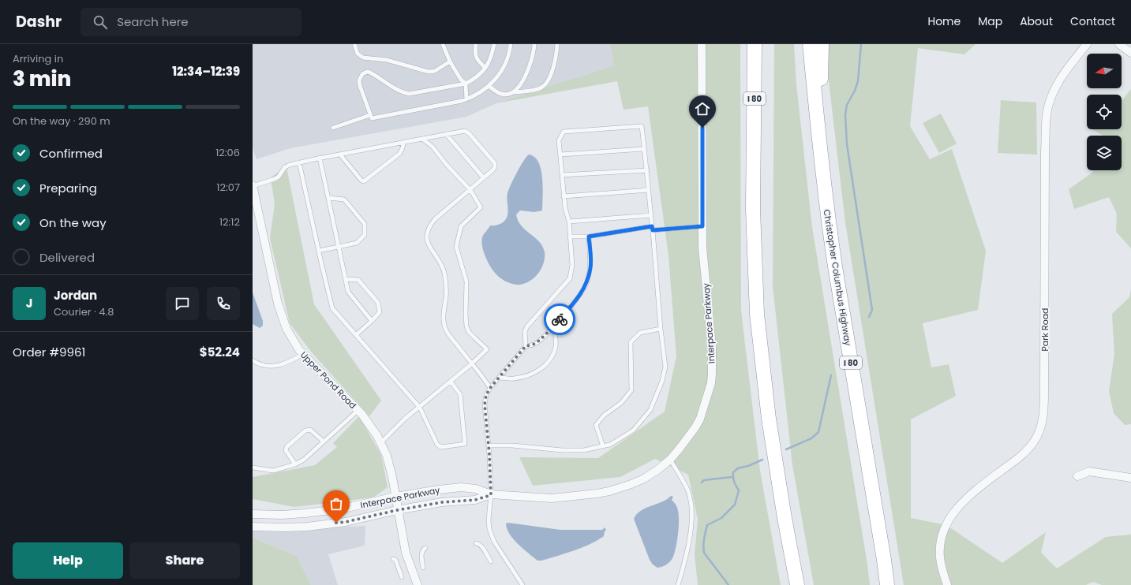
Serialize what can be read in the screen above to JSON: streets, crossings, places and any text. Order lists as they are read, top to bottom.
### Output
{
  "streets": {
    "highway": ["I 80", "Christopher Columbus Highway"],
    "street": ["Interpace Parkway", "Park Road", "Upper Pond Road"]
  },
  "crossings": [
    ["Interpace Parkway", "Upper Pond Road"]
  ],
  "north": "left",
  "page": {
    "header": "Dashr",
    "search": "Search here",
    "nav": [
      "Home",
      "Map",
      "About",
      "Contact"
    ],
    "heading": ["3 min", "Arriving in", "12:34–12:39"],
    "panel": [
      "Jordan",
      "Courier · 4.8",
      "Order #9961",
      "$52.24"
    ],
    "bar": "On the way · 290 m",
    "list": [
      ["Confirmed", "12:06"],
      ["Preparing", "12:07"],
      ["On the way", "12:12"],
      "Delivered"
    ],
    "round": "J",
    "buttons": ["Help", "Share"]
  }
}
